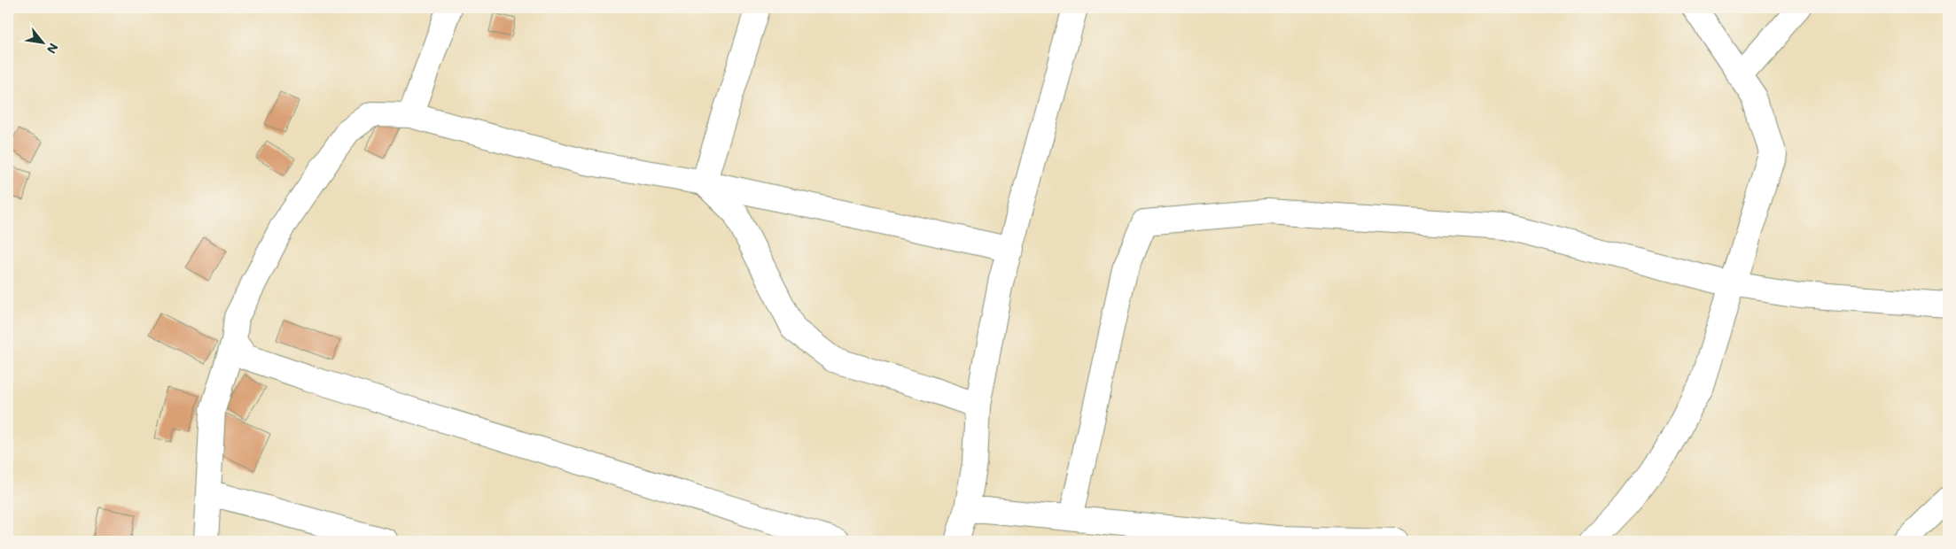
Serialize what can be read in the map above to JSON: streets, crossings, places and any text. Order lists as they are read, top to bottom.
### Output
{
  "north": "bottom right"
}
